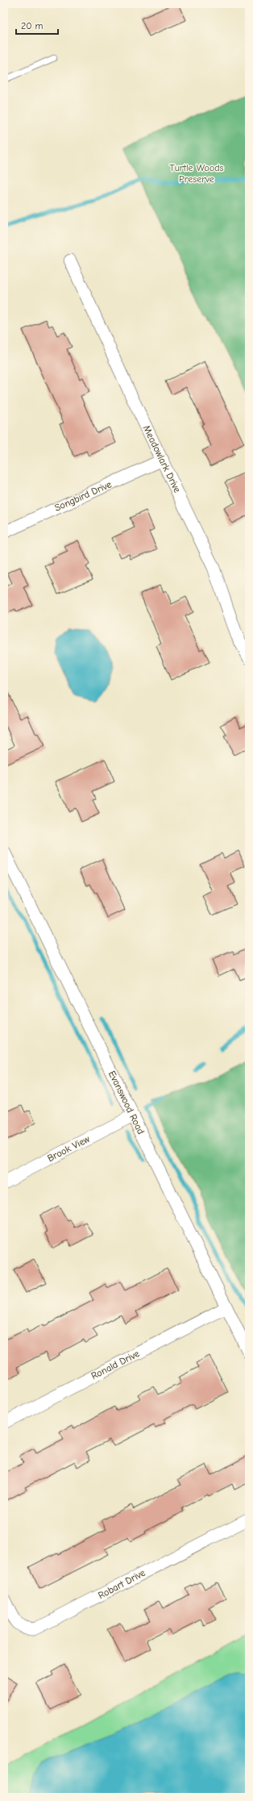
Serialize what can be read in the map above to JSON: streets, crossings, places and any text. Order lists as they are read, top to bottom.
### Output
{
  "streets": {
    "street": [
      "Meadowlark Drive",
      "Songbird Drive",
      "Evanswood Road",
      "Brook View",
      "Ronald Drive",
      "Robart Drive"
    ]
  },
  "crossings": [
    ["Meadowlark Drive", "Songbird Drive"],
    ["Evanswood Road", "Brook View"],
    ["Evanswood Road", "Ronald Drive"]
  ],
  "parks": ["Turtle Woods Preserve"],
  "scale_bar": "20 m"
}
